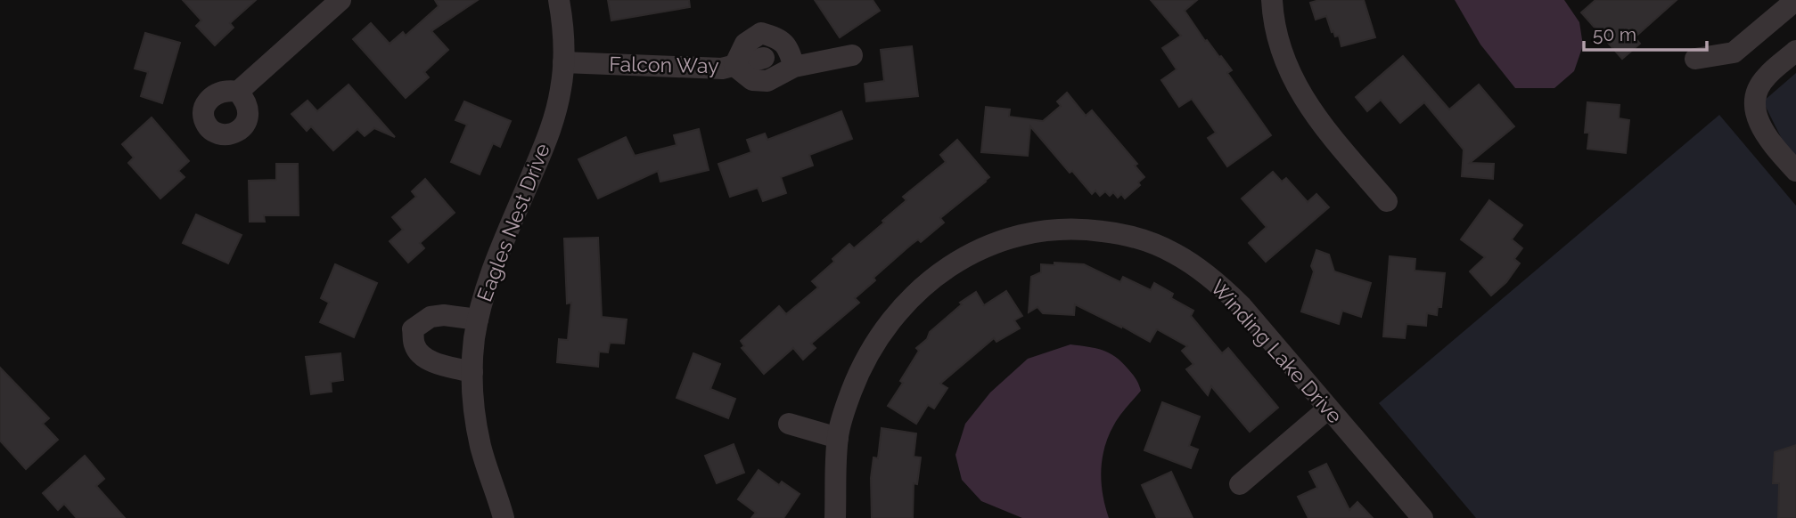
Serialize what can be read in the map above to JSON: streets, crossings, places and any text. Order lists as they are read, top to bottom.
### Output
{
  "streets": {
    "street": ["Falcon Way", "Eagles Nest Drive", "Winding Lake Drive"]
  },
  "crossings": [
    ["Falcon Way", "Eagles Nest Drive"]
  ],
  "scale_bar": "50 m"
}
